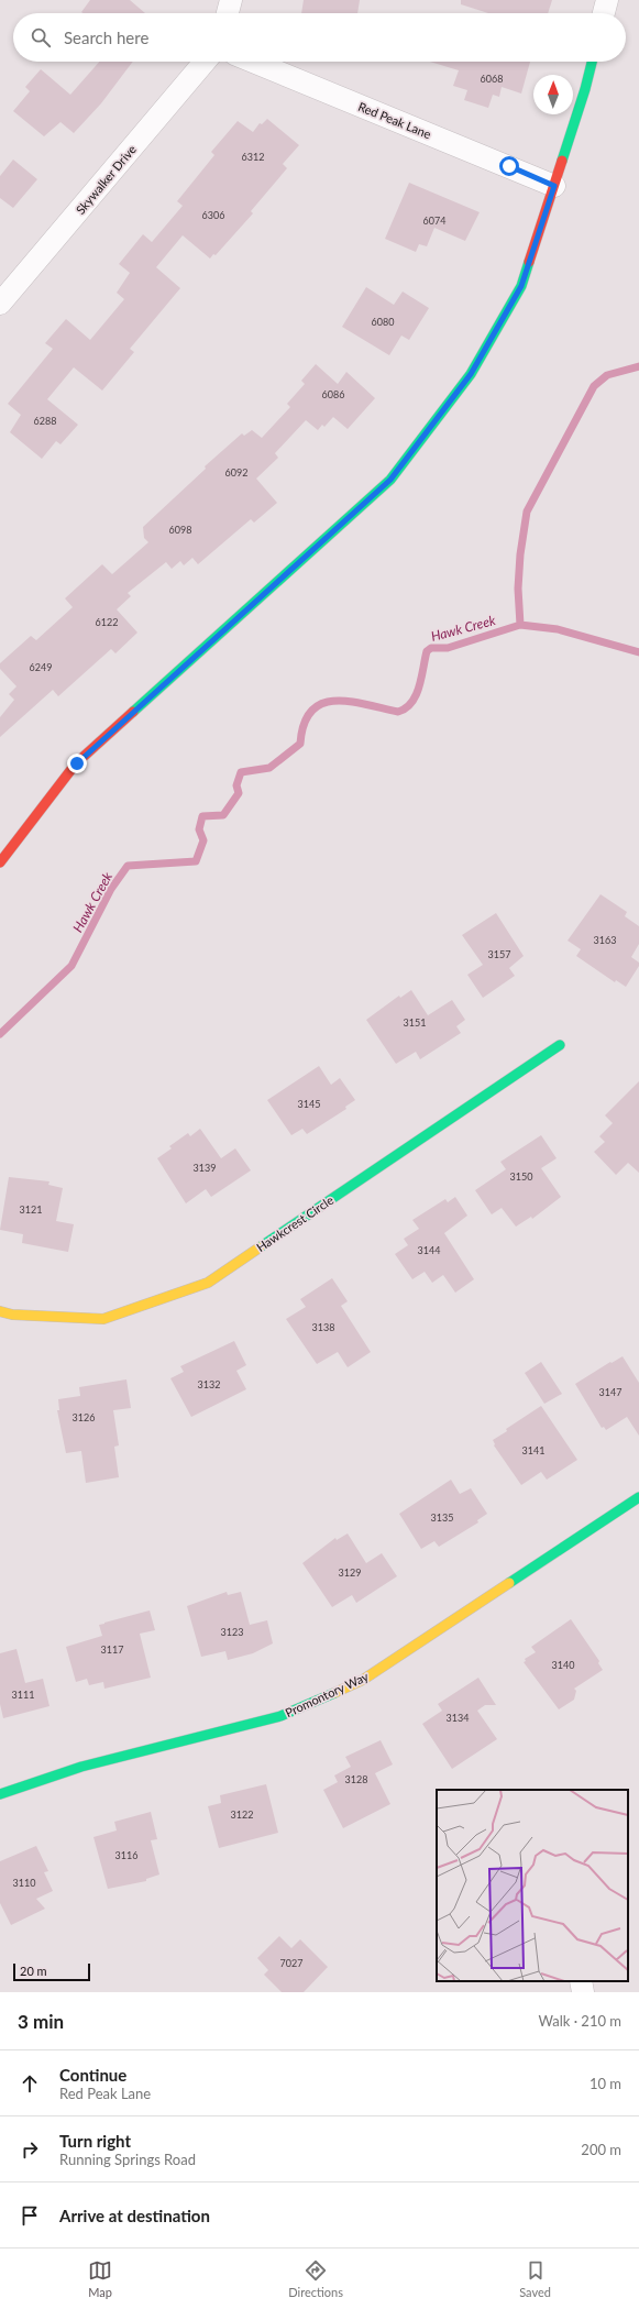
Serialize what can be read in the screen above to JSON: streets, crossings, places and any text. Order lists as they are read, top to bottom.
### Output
{
  "streets": {
    "street": [
      "Red Peak Lane",
      "Skywalker Drive",
      "Hawkcrest Circle",
      "Promontory Way"
    ]
  },
  "water": ["Hawk Creek"],
  "house_numbers": [
    "6068",
    "6312",
    "6306",
    "6074",
    "6080",
    "6086",
    "6288",
    "6092",
    "6098",
    "6122",
    "6249",
    "3163",
    "3157",
    "3151",
    "3145",
    "3139",
    "3150",
    "3121",
    "3144",
    "3138",
    "3132",
    "3147",
    "3126",
    "3141",
    "3135",
    "3129",
    "3123",
    "3117",
    "3140",
    "3111",
    "3134",
    "3128",
    "3122",
    "3116",
    "3110",
    "7027"
  ],
  "scale_bar": "20 m",
  "north": "top",
  "page": {
    "search": "Search here",
    "scale": "20 m",
    "heading": ["3 min", "Walk · 210 m"],
    "list": [
      ["Continue", "Red Peak Lane", "10 m"],
      ["Turn right", "Running Springs Road", "200 m"],
      "Arrive at destination"
    ],
    "nav": ["Map", "Directions", "Saved"]
  }
}
